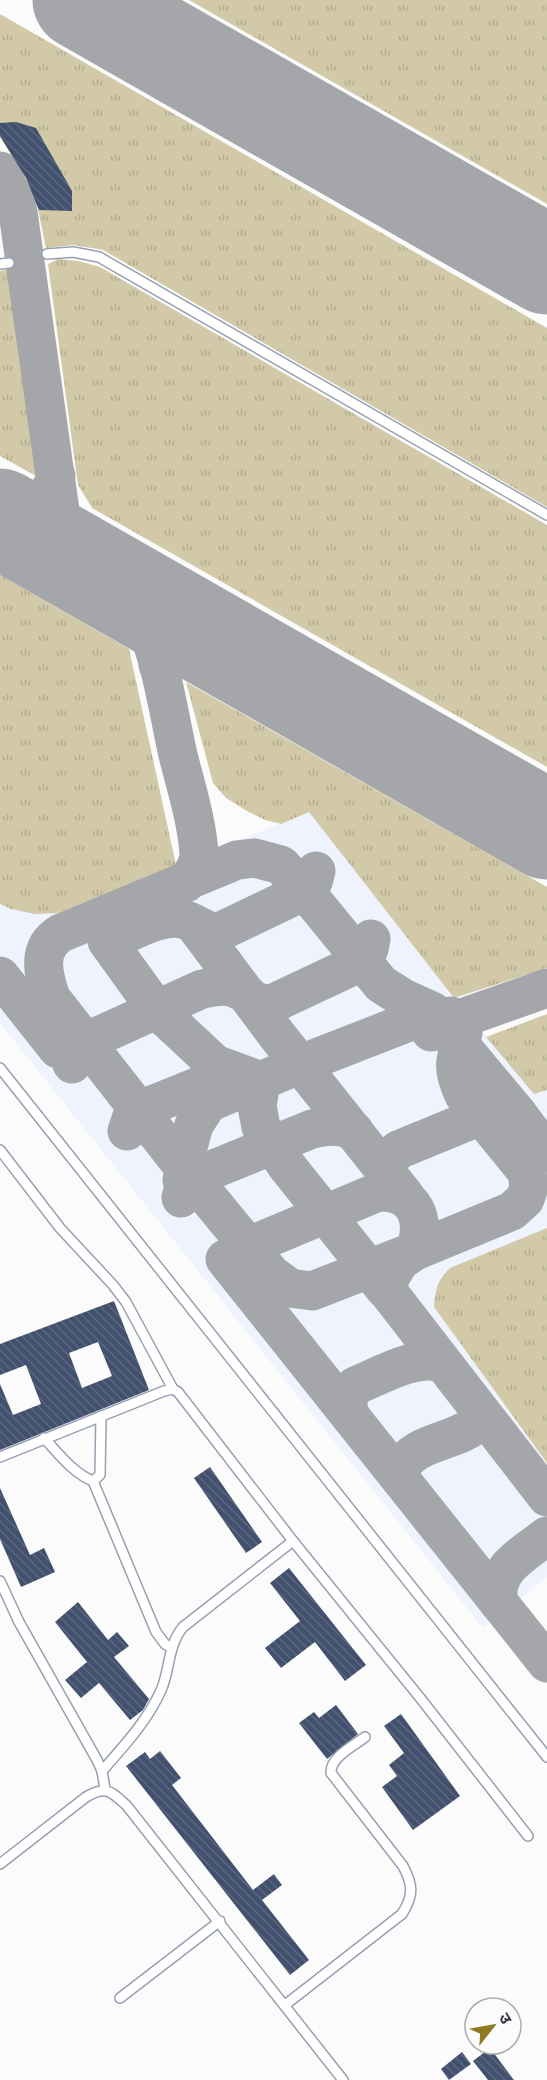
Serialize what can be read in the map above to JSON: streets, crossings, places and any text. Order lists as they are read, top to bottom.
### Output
{
  "north": "top right"
}
